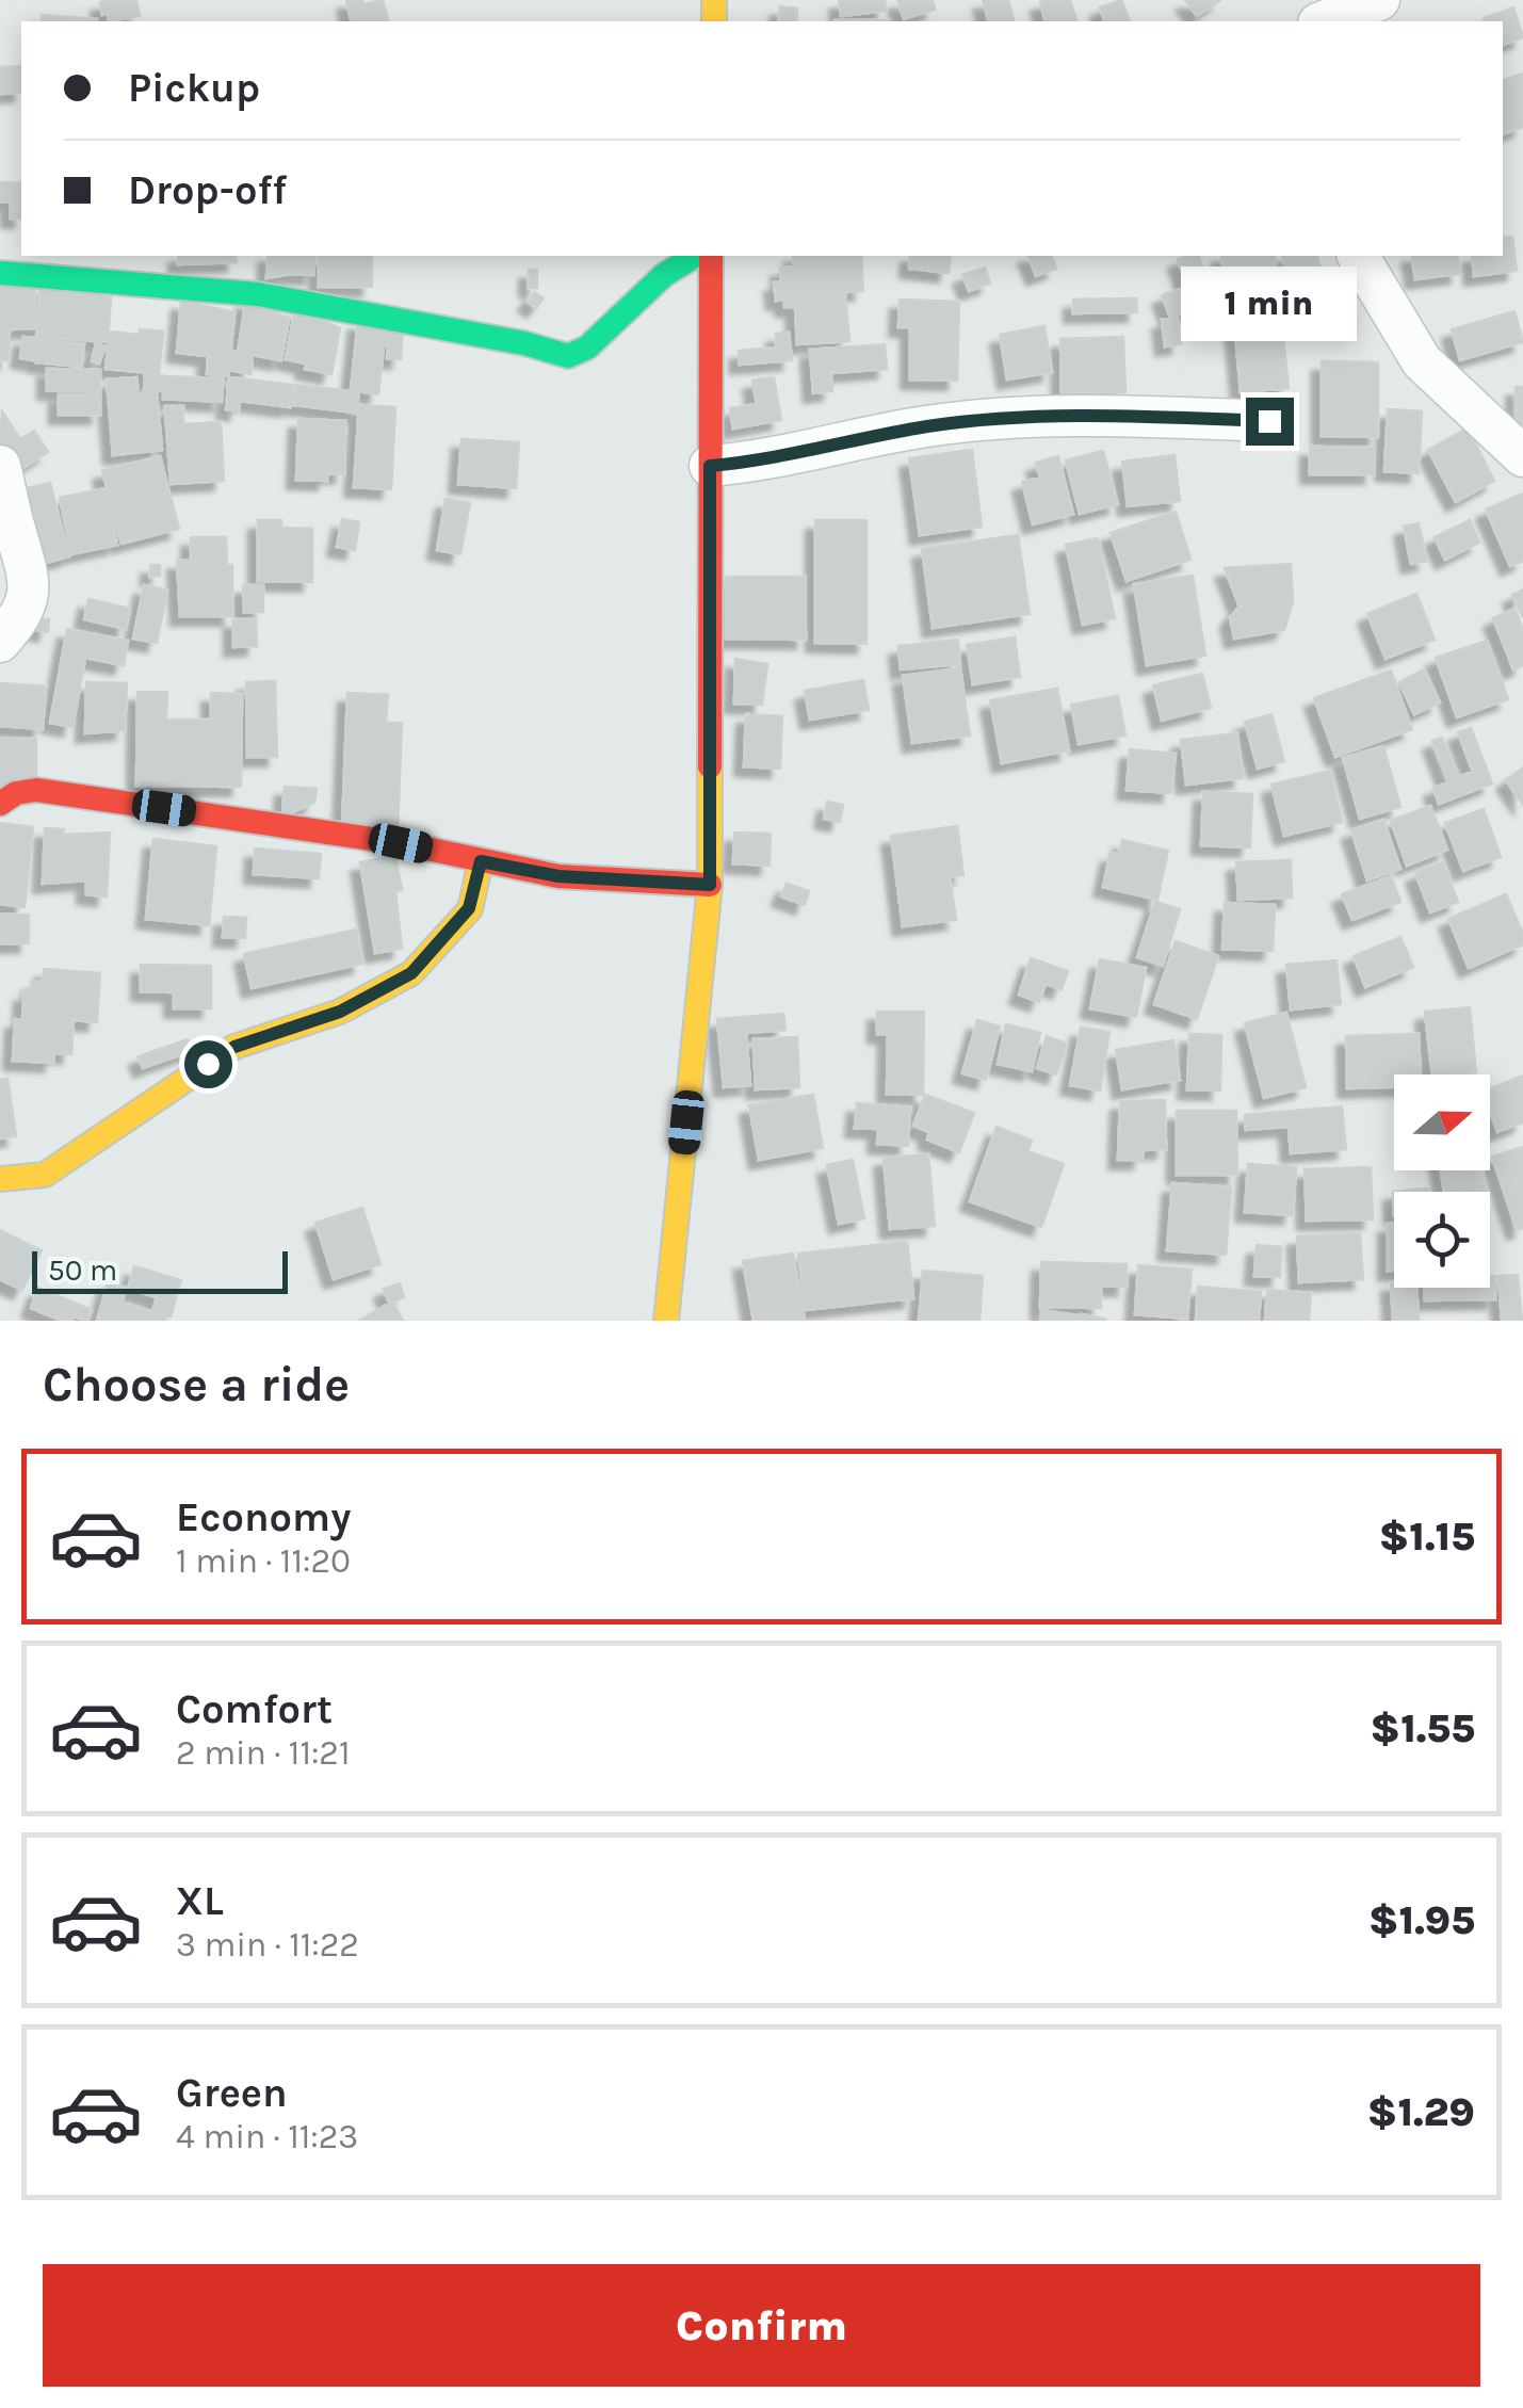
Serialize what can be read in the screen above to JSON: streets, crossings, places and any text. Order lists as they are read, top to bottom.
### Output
{
  "scale_bar": "50 m",
  "north": "right",
  "page": {
    "banner": ["Pickup", "Drop-off"],
    "bubble": "1 min",
    "scale": "50 m",
    "heading": "Choose a ride",
    "list": [
      {
        "name": "Economy",
        "note": "1 min · 11:20",
        "value": "$1.15"
      },
      {
        "name": "Comfort",
        "note": "2 min · 11:21",
        "value": "$1.55"
      },
      {
        "name": "XL",
        "note": "3 min · 11:22",
        "value": "$1.95"
      },
      {
        "name": "Green",
        "note": "4 min · 11:23",
        "value": "$1.29"
      }
    ],
    "buttons": "Confirm"
  }
}
